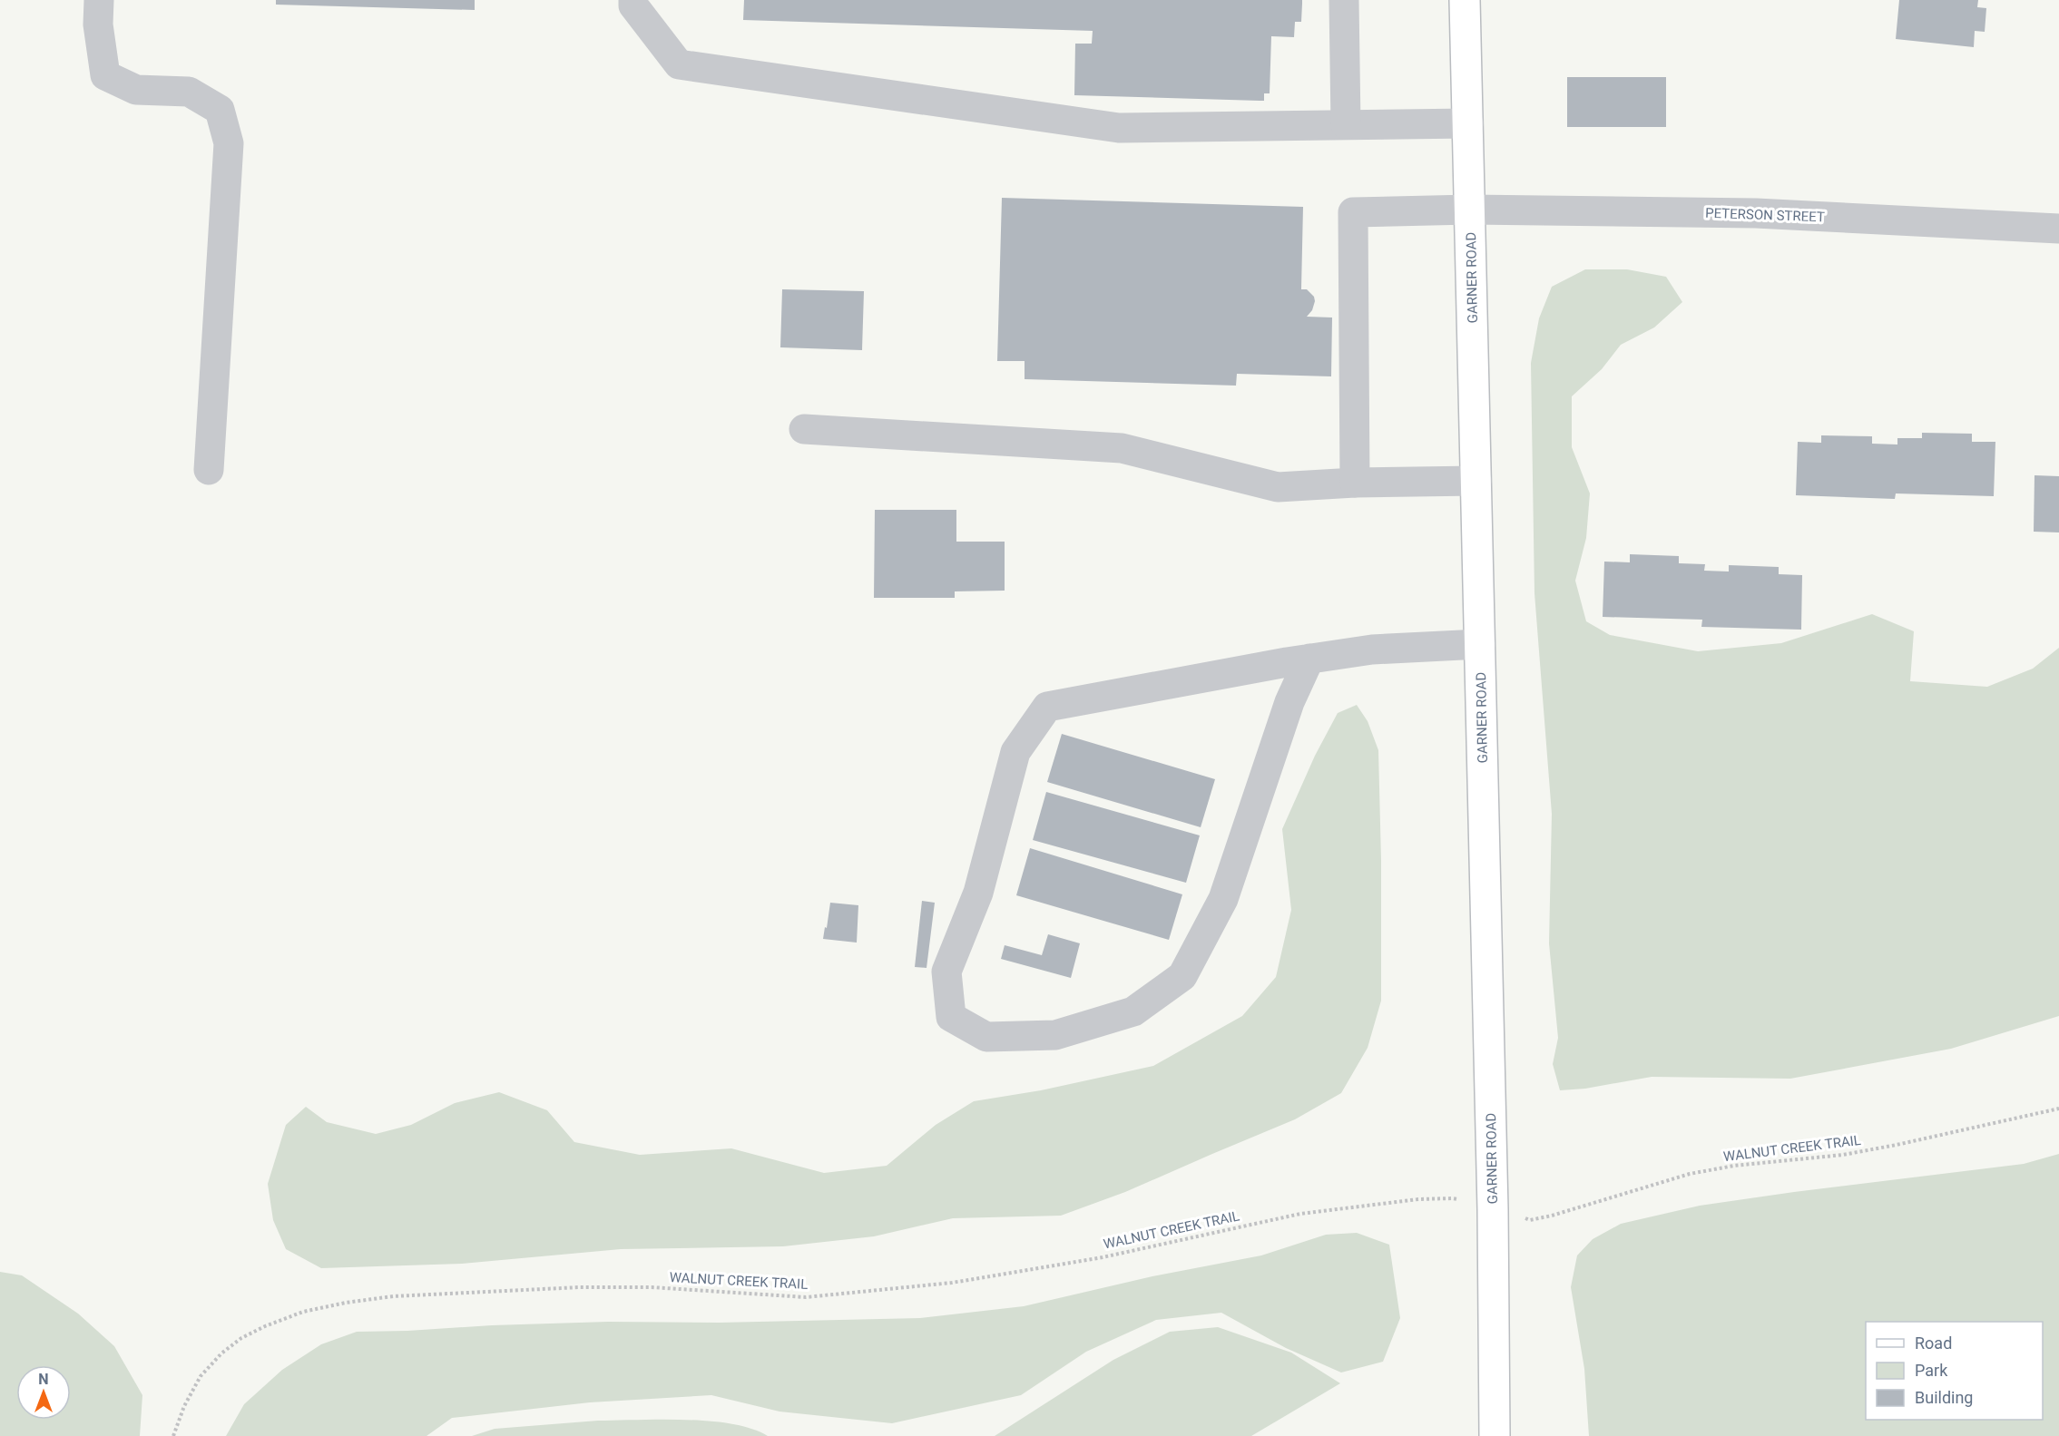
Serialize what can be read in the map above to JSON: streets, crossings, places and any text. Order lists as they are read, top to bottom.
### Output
{
  "streets": {
    "main road": ["GARNER ROAD"],
    "street": ["PETERSON STREET"],
    "path": ["WALNUT CREEK TRAIL"]
  },
  "crossings": [
    ["PETERSON STREET", "GARNER ROAD"]
  ],
  "legend": ["Road", "Park", "Building"],
  "north": "top"
}
